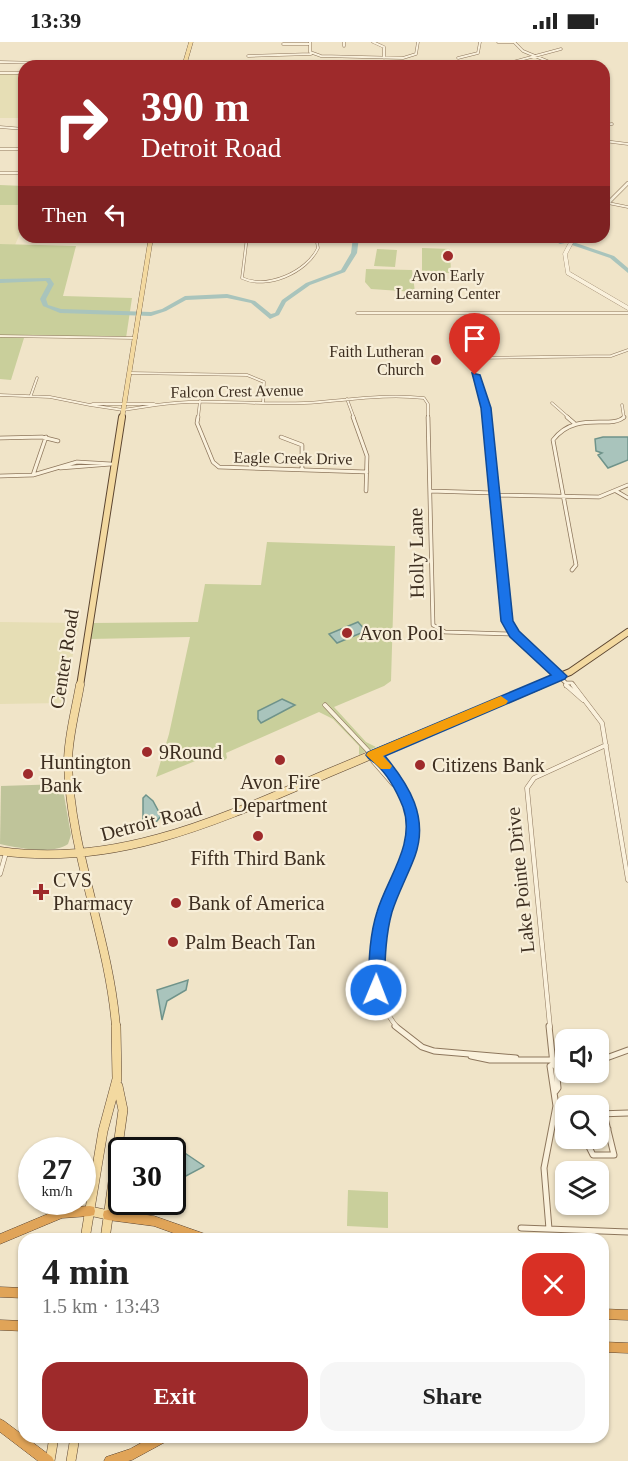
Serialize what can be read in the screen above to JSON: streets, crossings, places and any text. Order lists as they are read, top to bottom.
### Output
{
  "streets": {
    "main road": ["Center Road", "Detroit Road"],
    "street": [
      "Falcon Crest Avenue",
      "Eagle Creek Drive",
      "Holly Lane",
      "Lake Pointe Drive"
    ]
  },
  "crossings": [
    ["Falcon Crest Avenue", "Eagle Creek Drive"],
    ["Falcon Crest Avenue", "Holly Lane"],
    ["Falcon Crest Avenue", "Center Road"],
    ["Center Road", "Detroit Road"]
  ],
  "places": {
    "other": [
      "Avon Early Learning Center",
      "Faith Lutheran Church",
      "Avon Pool",
      "9Round",
      "Avon Fire Department",
      "Citizens Bank",
      "Huntington Bank",
      "Fifth Third Bank",
      "Bank of America",
      "Palm Beach Tan"
    ],
    "health": ["CVS Pharmacy"]
  },
  "page": {
    "status": "13:39",
    "turn": ["390 m", "Detroit Road"],
    "then": "Then",
    "speed": "27 km/h",
    "limit": "30",
    "heading": ["4 min", "1.5 km · 13:43"],
    "buttons": ["Exit", "Share"]
  }
}
